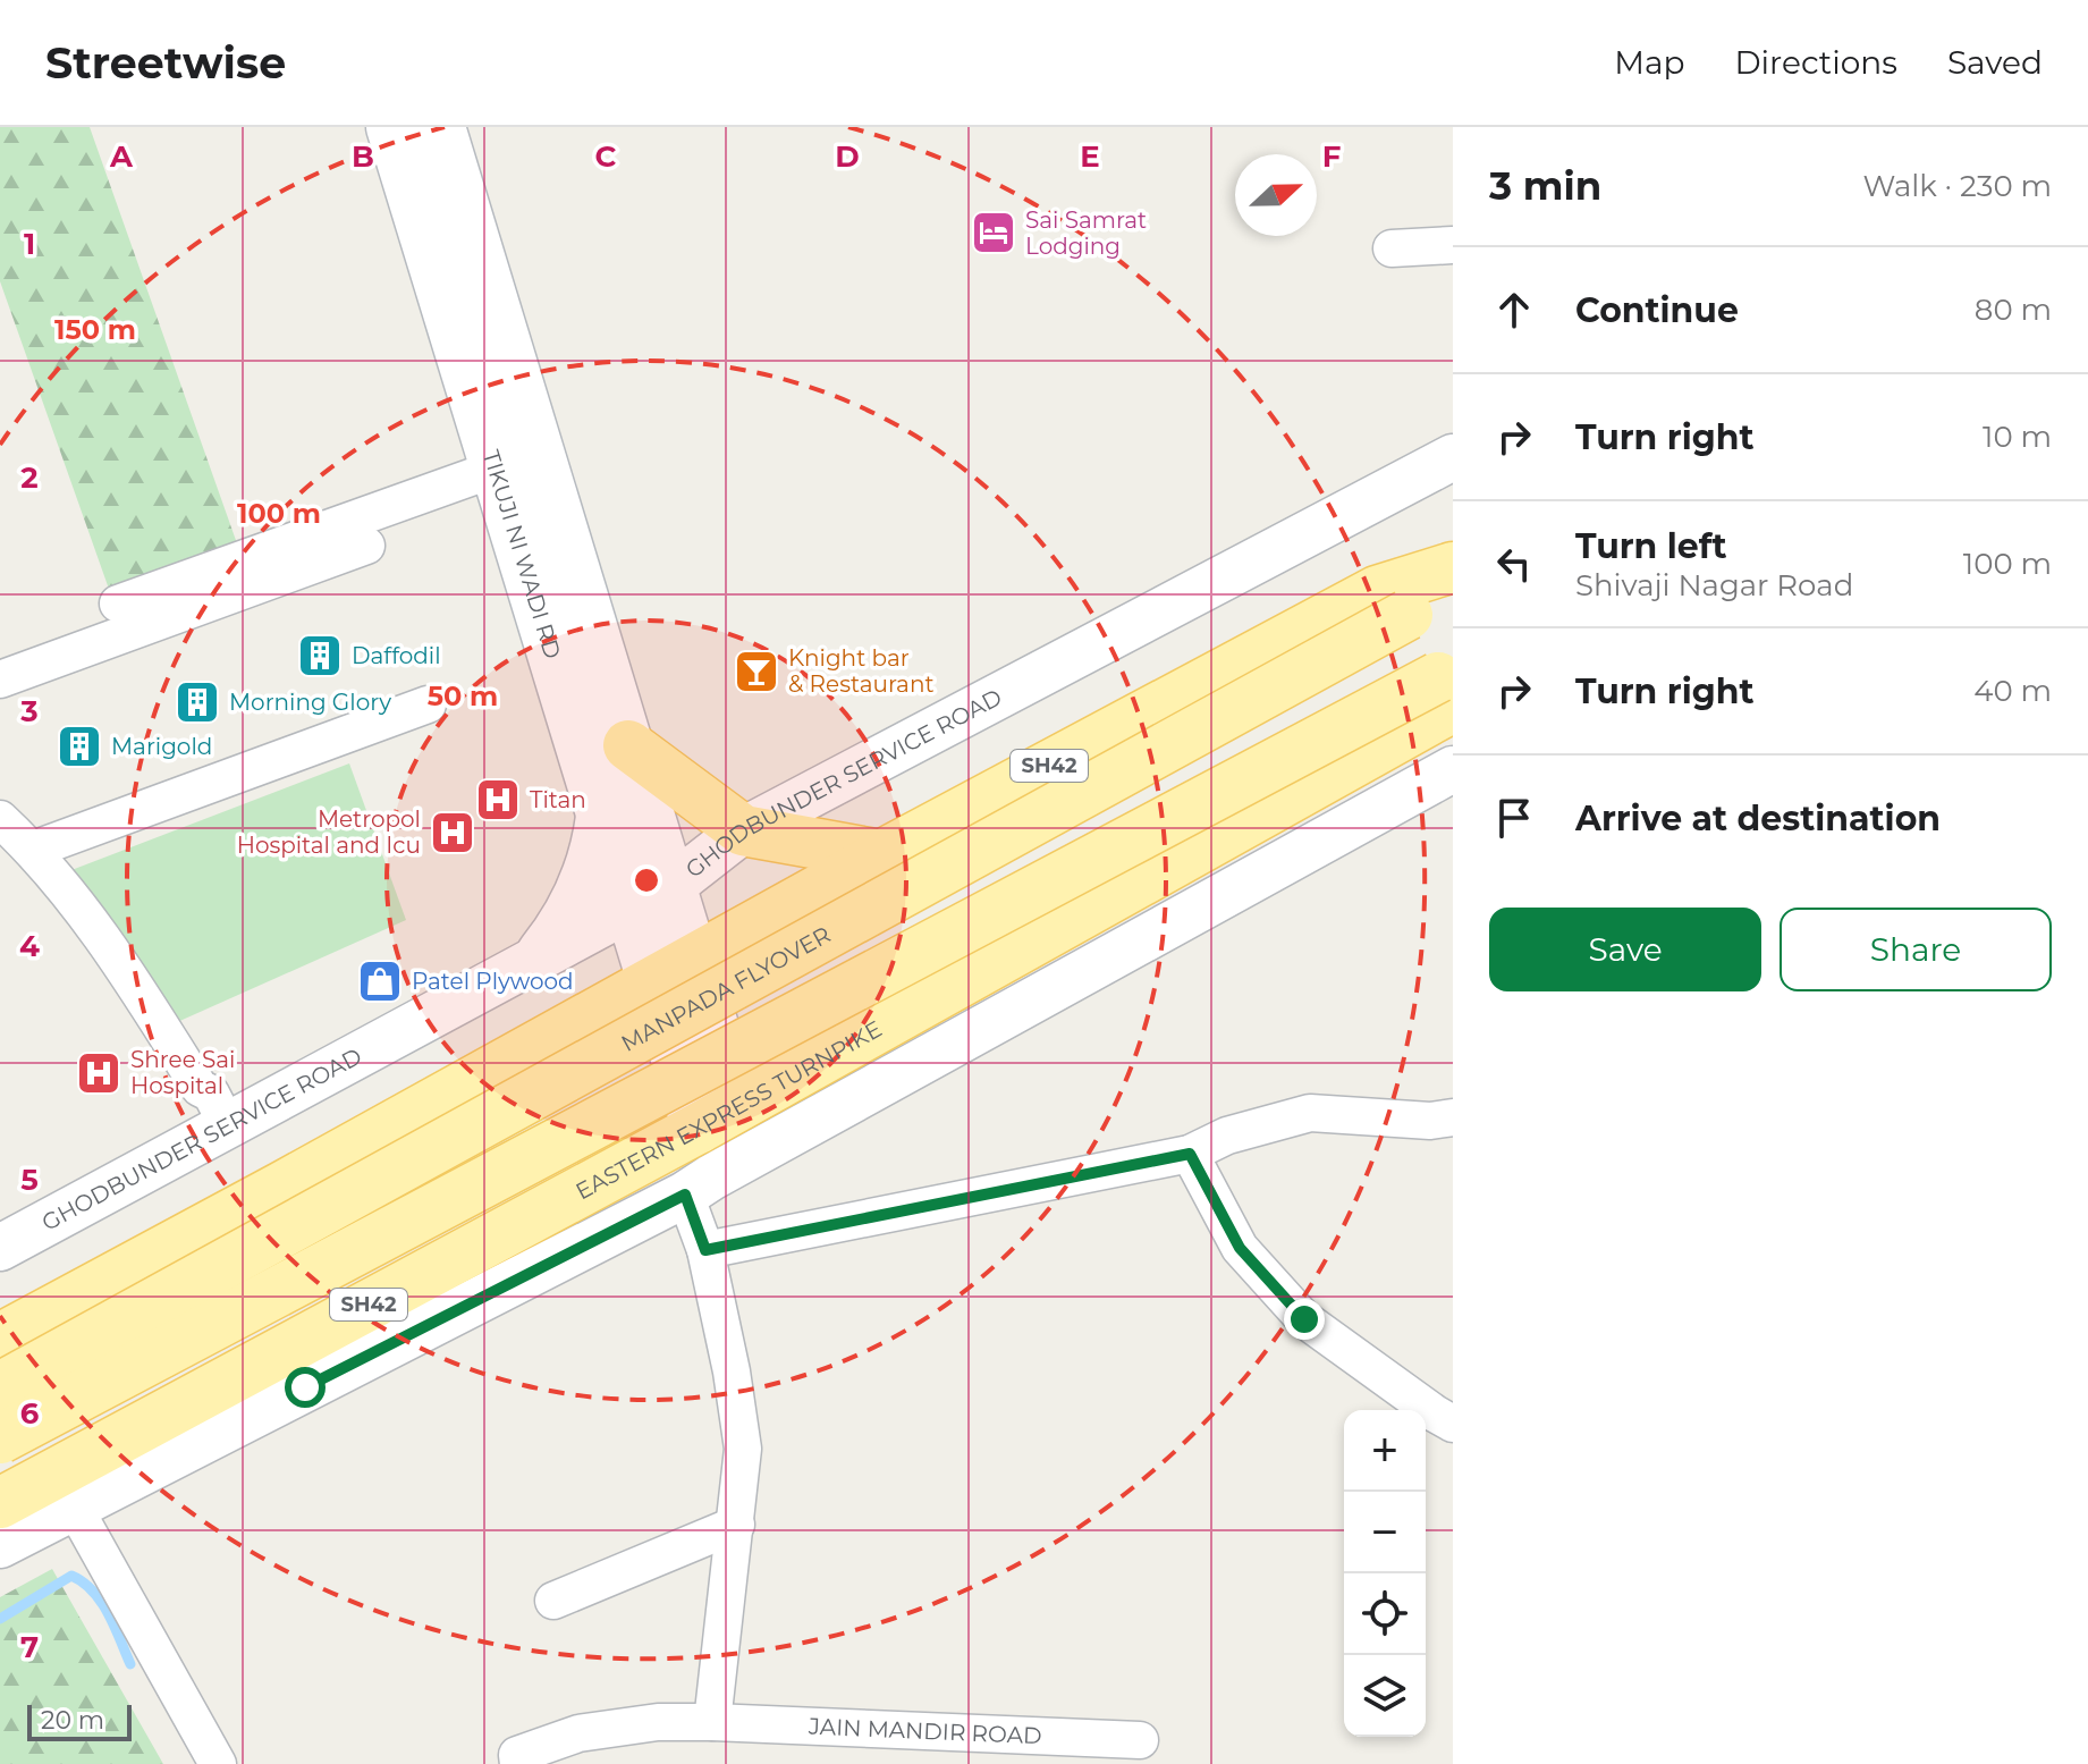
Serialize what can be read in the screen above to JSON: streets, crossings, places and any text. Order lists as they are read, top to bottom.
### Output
{
  "streets": {
    "main road": [
      "TIKUJI NI WADI RD",
      "SH42",
      "MANPADA FLYOVER",
      "EASTERN EXPRESS TURNPIKE"
    ],
    "street": ["GHODBUNDER SERVICE ROAD", "JAIN MANDIR ROAD"]
  },
  "crossings": [
    ["TIKUJI NI WADI RD", "SH42"],
    ["TIKUJI NI WADI RD", "GHODBUNDER SERVICE ROAD"],
    ["TIKUJI NI WADI RD", "EASTERN EXPRESS TURNPIKE"]
  ],
  "places": {
    "hotel": ["Sai Samrat Lodging"],
    "building": ["Daffodil", "Morning Glory", "Marigold"],
    "bar": ["Knight bar & Restaurant"],
    "hospital": ["Titan", "Metropol Hospital and Icu", "Shree Sai Hospital"],
    "shop": ["Patel Plywood"]
  },
  "scale_bar": "20 m",
  "north": "right",
  "page": {
    "header": "Streetwise",
    "nav": ["Map", "Directions", "Saved"],
    "heading": ["3 min", "Walk · 230 m"],
    "list": [
      ["Continue", "80 m"],
      ["Turn right", "10 m"],
      ["Turn left", "Shivaji Nagar Road", "100 m"],
      ["Turn right", "40 m"],
      "Arrive at destination"
    ],
    "buttons": ["Save", "Share"],
    "map_buttons": ["+", "−"],
    "scale": "20 m"
  },
  "grid": {
    "columns": [
      "A",
      "B",
      "C",
      "D",
      "E",
      "F"
    ],
    "rows": [
      "1",
      "2",
      "3",
      "4",
      "5",
      "6",
      "7"
    ]
  },
  "rings": ["150 m", "100 m", "50 m"]
}
